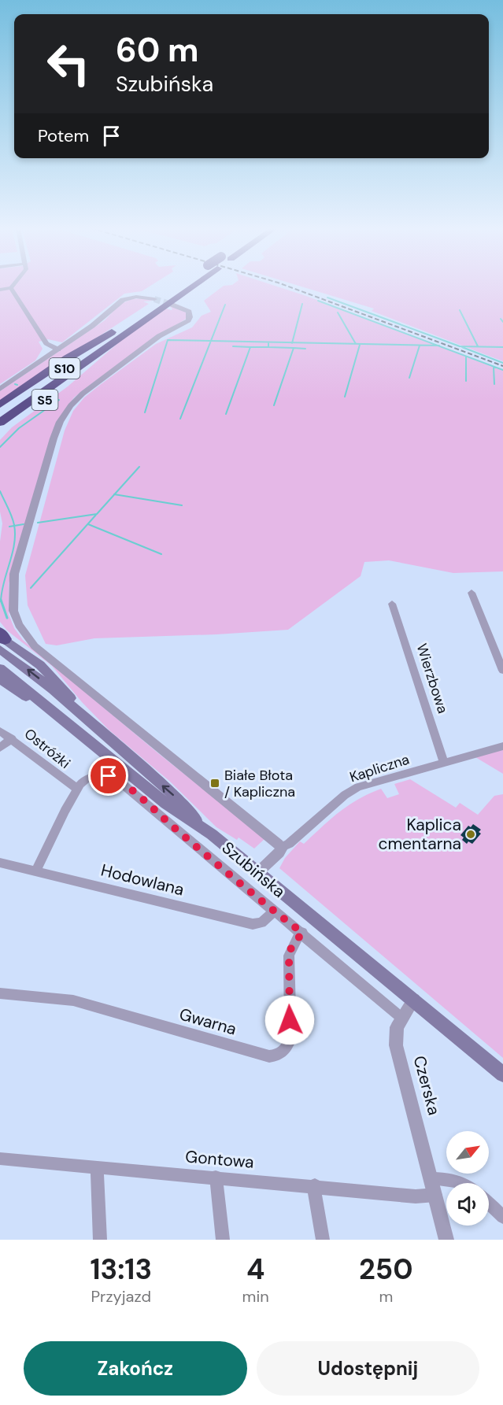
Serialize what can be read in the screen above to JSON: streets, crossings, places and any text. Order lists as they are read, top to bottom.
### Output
{
  "streets": {
    "highway": ["S10", "S5"],
    "main road": ["Szubińska"],
    "street": [
      "Wierzbowa",
      "Ostróżki",
      "Kapliczna",
      "Hodowlana",
      "Gwarna",
      "Czerska",
      "Gontowa"
    ]
  },
  "crossings": [
    ["S10", "S5"],
    ["Wierzbowa", "Kapliczna"],
    ["Ostróżki", "Szubińska"],
    ["Szubińska", "Hodowlana"],
    ["Szubińska", "Gwarna"],
    ["Szubińska", "Czerska"],
    ["Czerska", "Gontowa"]
  ],
  "places": {
    "transit": ["Białe Błota / Kapliczna"],
    "other": ["Kaplica cmentarna"]
  },
  "north": "top right",
  "page": {
    "turn": ["60 m", "Szubińska"],
    "then": "Potem",
    "eta": [
      "13:13",
      "Przyjazd",
      "4",
      "min",
      "250",
      "m"
    ],
    "buttons": ["Zakończ", "Udostępnij"]
  }
}
